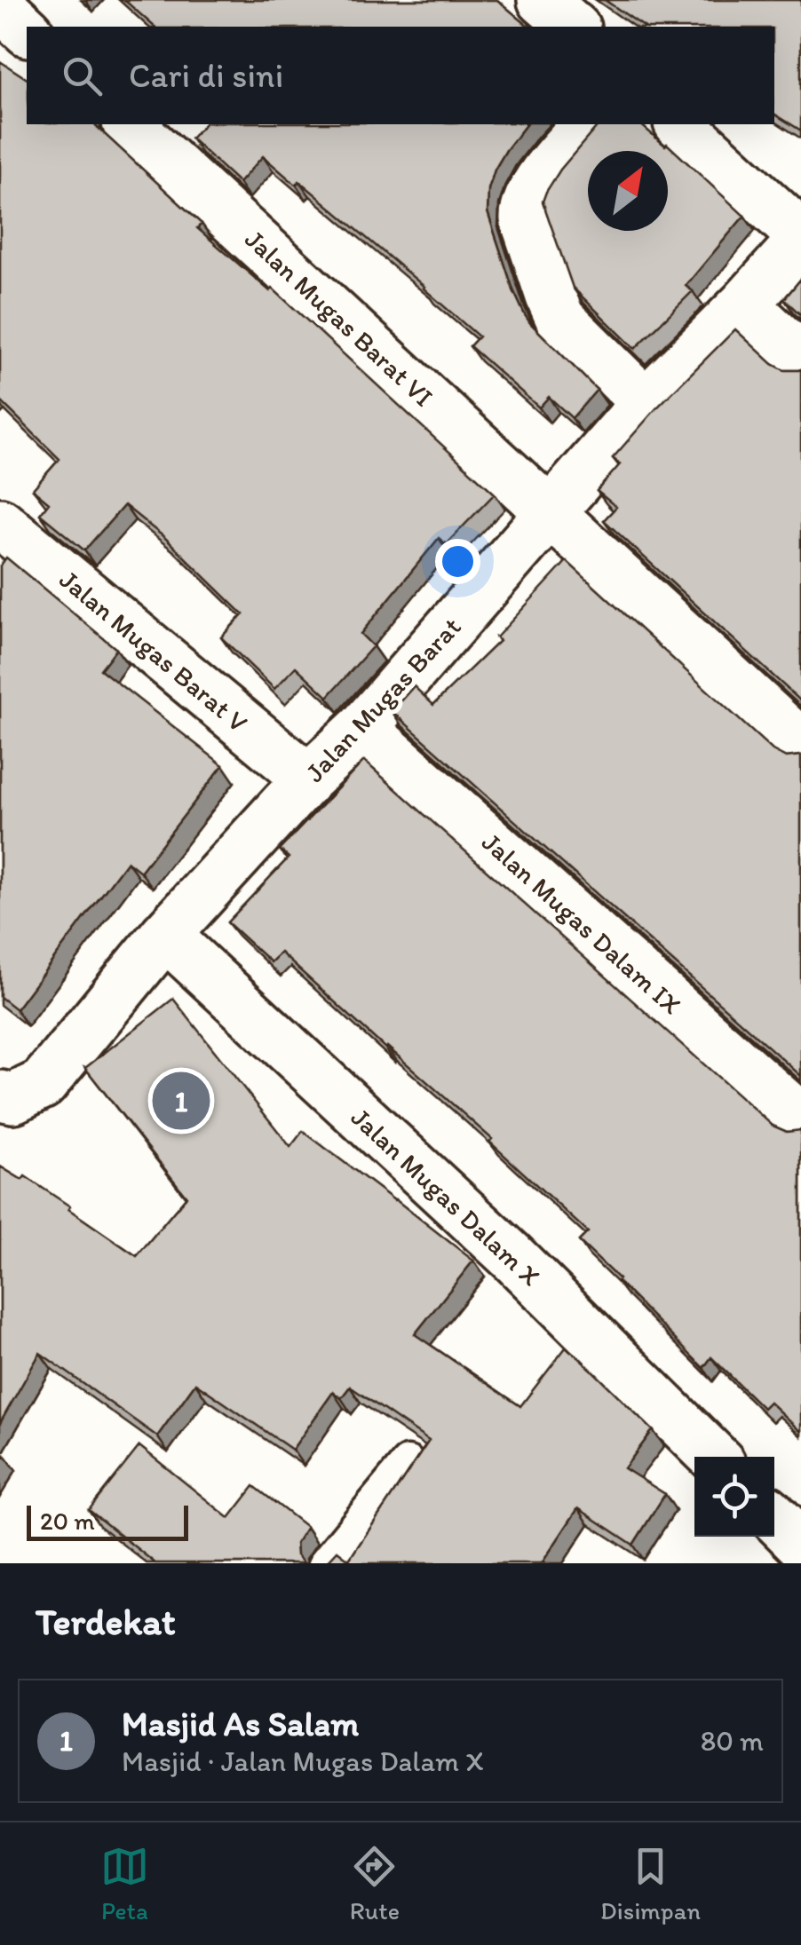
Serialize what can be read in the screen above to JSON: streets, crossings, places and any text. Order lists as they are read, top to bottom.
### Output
{
  "streets": {
    "street": [
      "Jalan Mugas Barat VI",
      "Jalan Mugas Barat V",
      "Jalan Mugas Barat",
      "Jalan Mugas Dalam IX",
      "Jalan Mugas Dalam X"
    ]
  },
  "crossings": [
    ["Jalan Mugas Barat VI", "Jalan Mugas Barat"],
    ["Jalan Mugas Barat V", "Jalan Mugas Barat"],
    ["Jalan Mugas Barat", "Jalan Mugas Dalam IX"],
    ["Jalan Mugas Barat", "Jalan Mugas Dalam X"]
  ],
  "scale_bar": "20 m",
  "north": "top right",
  "page": {
    "search": "Cari di sini",
    "pins": "1",
    "scale": "20 m",
    "heading": "Terdekat",
    "list": [
      {
        "mark": "1",
        "name": "Masjid As Salam",
        "note": "Masjid · Jalan Mugas Dalam X",
        "value": "80 m"
      }
    ],
    "nav": ["Peta", "Rute", "Disimpan"]
  }
}
